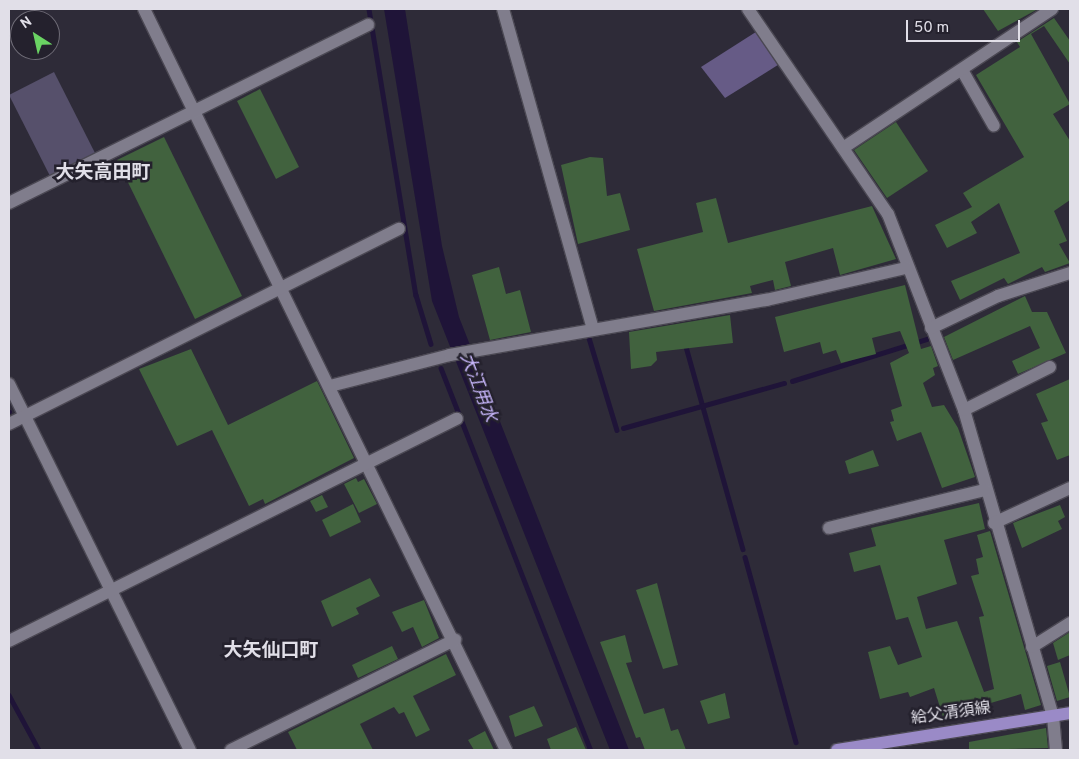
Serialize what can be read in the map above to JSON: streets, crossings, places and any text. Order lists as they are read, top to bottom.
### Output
{
  "streets": {
    "main road": ["給父清須線"]
  },
  "districts": ["大矢高田町", "大矢仙口町"],
  "water": ["大江用水"],
  "scale_bar": "50 m",
  "north": "top left"
}
